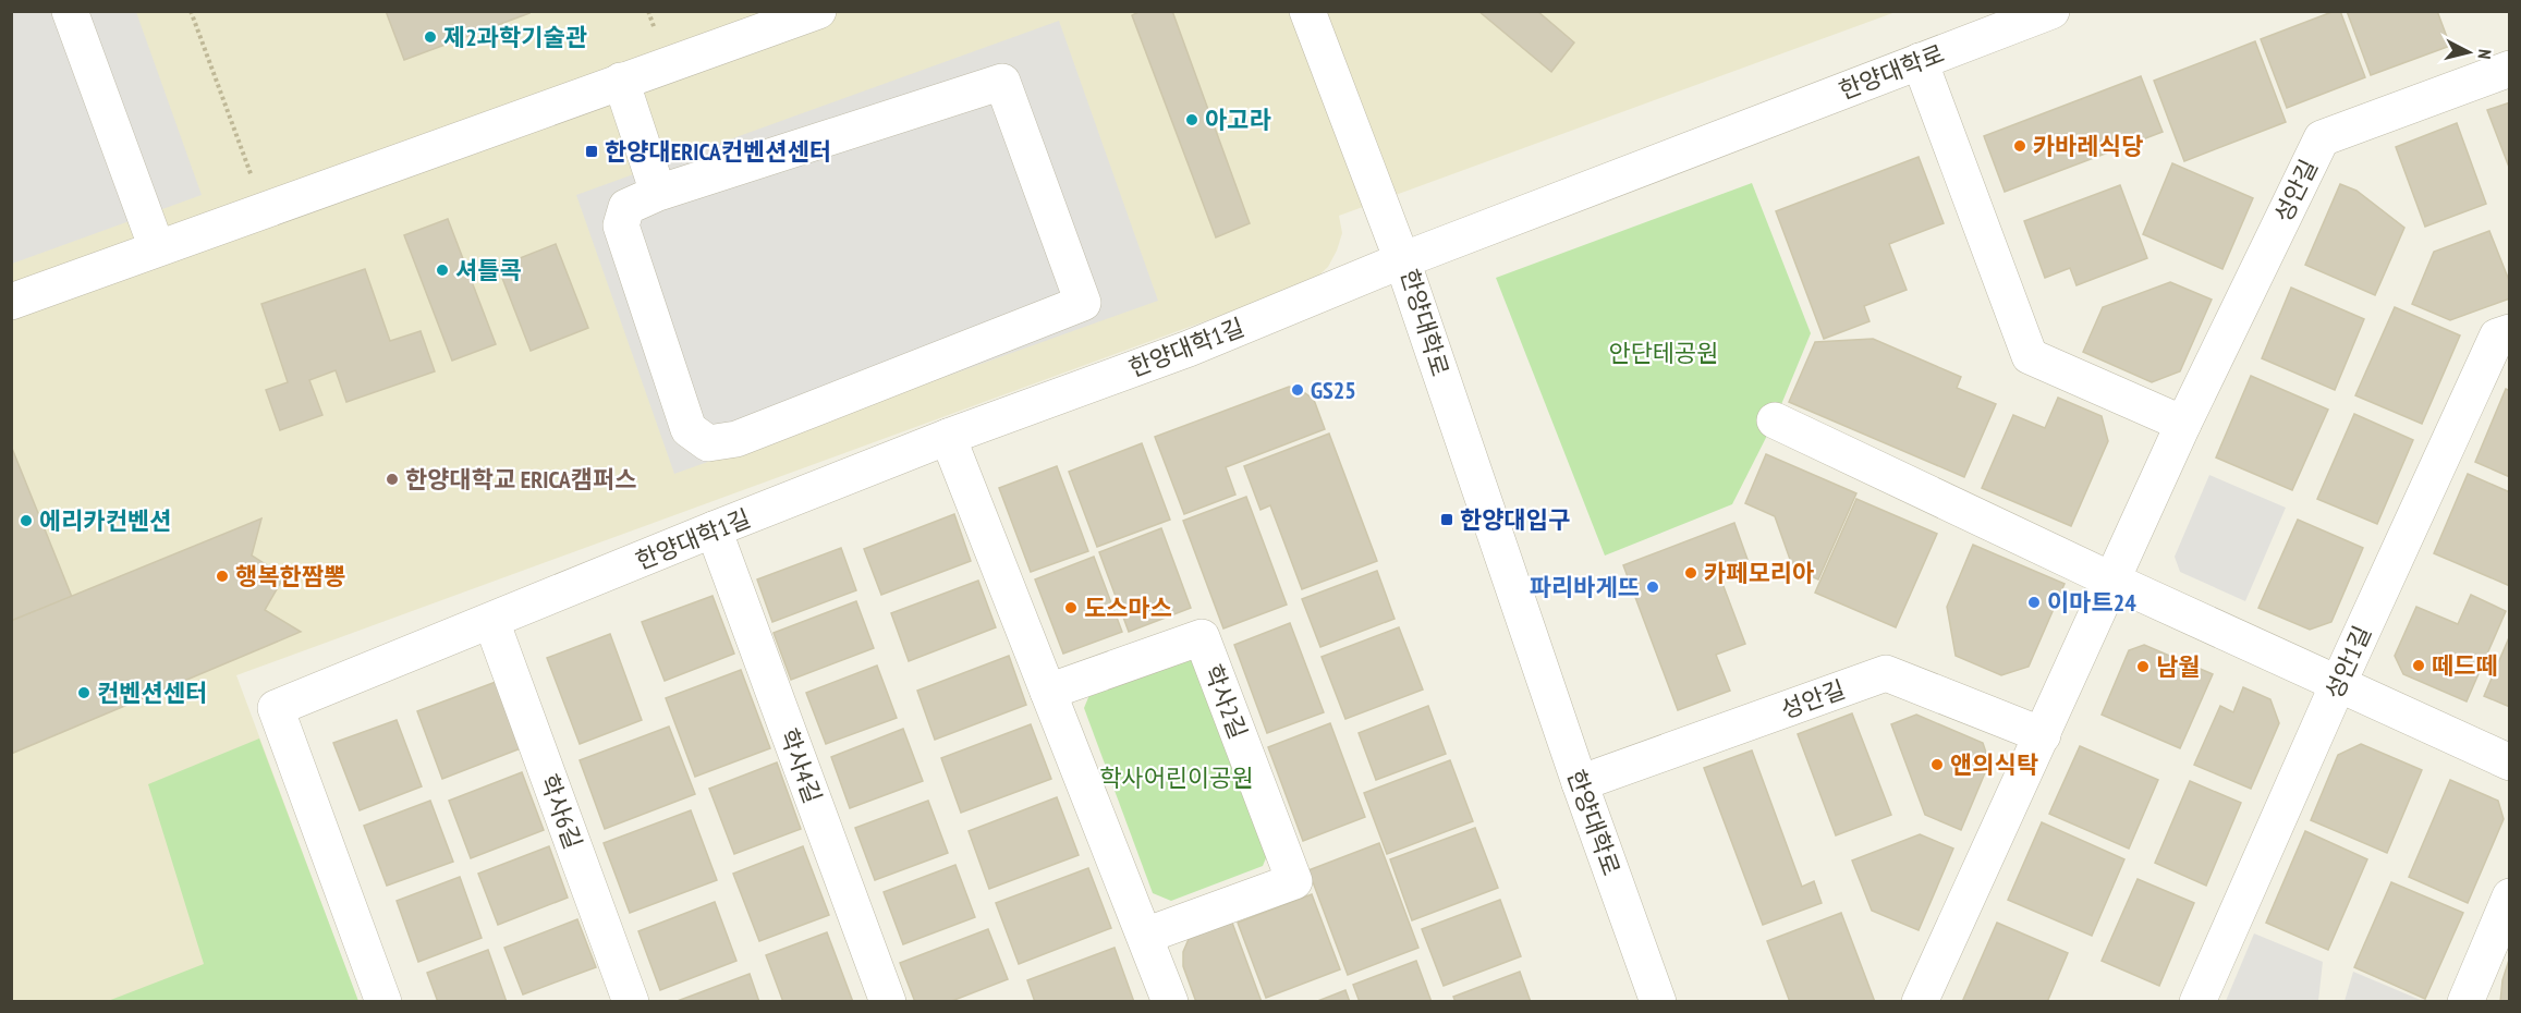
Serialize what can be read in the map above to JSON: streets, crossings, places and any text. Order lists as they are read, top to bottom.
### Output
{
  "streets": {
    "street": [
      "한양대학로",
      "성안길",
      "한양대학1길",
      "성안1길",
      "학사2길",
      "학사4길",
      "학사6길"
    ]
  },
  "crossings": [
    ["한양대학로", "성안길"],
    ["한양대학로", "한양대학1길"],
    ["한양대학1길", "학사4길"],
    ["한양대학1길", "학사6길"]
  ],
  "parks": ["안단테공원", "학사어린이공원"],
  "places": {
    "other": [
      "제2과학기술관",
      "아고라",
      "카바레식당",
      "셔틀콕",
      "GS25",
      "한양대학교 ERICA캠퍼스",
      "에리카컨벤션",
      "카페모리아",
      "행복한짬뽕",
      "파리바게뜨",
      "이마트24",
      "도스마스",
      "떼드떼",
      "남월",
      "컨벤션센터",
      "앤의식탁"
    ],
    "transit": ["한양대ERICA컨벤션센터", "한양대입구"]
  },
  "north": "right"
}
